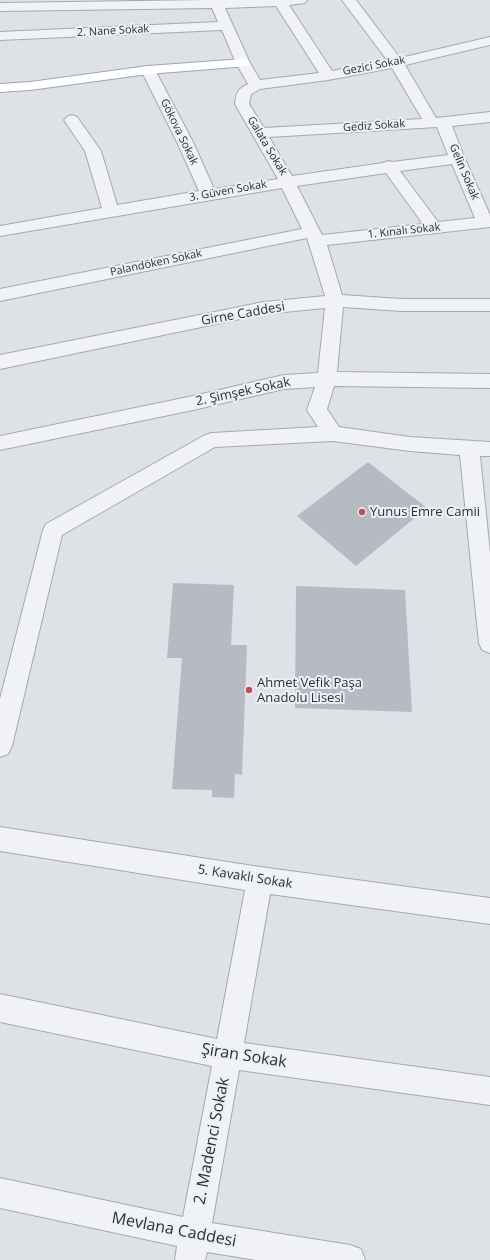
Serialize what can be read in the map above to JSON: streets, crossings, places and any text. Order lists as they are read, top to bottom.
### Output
{
  "streets": {
    "street": [
      "2. Nane Sokak",
      "Gezici Sokak",
      "Gediz Sokak",
      "Gökova Sokak",
      "Galata Sokak",
      "Gelin Sokak",
      "3. Güven Sokak",
      "1. Kınalı Sokak",
      "Palandöken Sokak",
      "Girne Caddesi",
      "2. Şimşek Sokak",
      "5. Kavaklı Sokak",
      "Şiran Sokak",
      "2. Madenci Sokak",
      "Mevlana Caddesi"
    ]
  },
  "crossings": [
    ["Gezici Sokak", "Galata Sokak"],
    ["Gezici Sokak", "Gelin Sokak"],
    ["Gediz Sokak", "Galata Sokak"],
    ["Gediz Sokak", "Gelin Sokak"],
    ["Gökova Sokak", "3. Güven Sokak"],
    ["Galata Sokak", "3. Güven Sokak"],
    ["Galata Sokak", "1. Kınalı Sokak"],
    ["Galata Sokak", "Palandöken Sokak"],
    ["Galata Sokak", "Girne Caddesi"],
    ["Gelin Sokak", "3. Güven Sokak"],
    ["Gelin Sokak", "1. Kınalı Sokak"],
    ["1. Kınalı Sokak", "Palandöken Sokak"],
    ["5. Kavaklı Sokak", "2. Madenci Sokak"],
    ["Şiran Sokak", "2. Madenci Sokak"],
    ["2. Madenci Sokak", "Mevlana Caddesi"]
  ],
  "places": ["Yunus Emre Camii", "Ahmet Vefik Paşa Anadolu Lisesi"]
}
